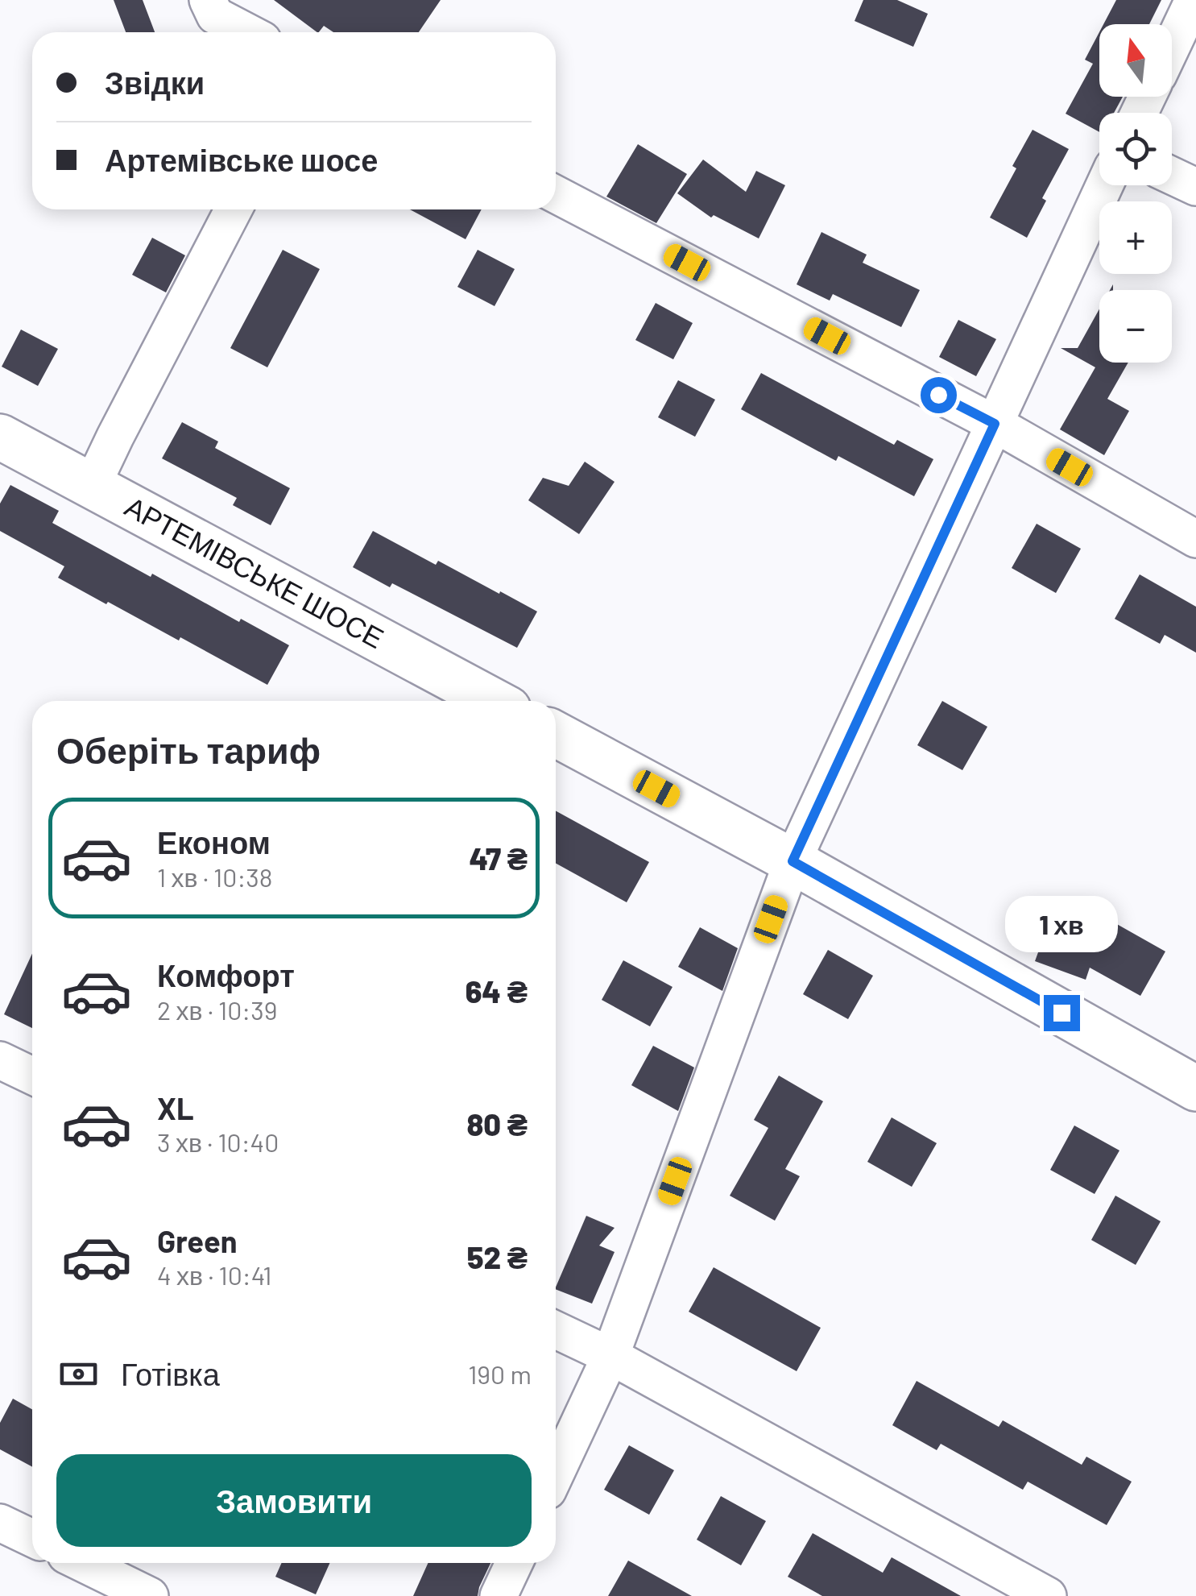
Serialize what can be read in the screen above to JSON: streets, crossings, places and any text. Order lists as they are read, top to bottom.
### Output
{
  "streets": {
    "main road": ["АРТЕМІВСЬКЕ ШОСЕ"]
  },
  "north": "top",
  "page": {
    "map_buttons": ["+", "−"],
    "banner": ["Звідки", "Артемівське шосе"],
    "heading": "Оберіть тариф",
    "list": [
      {
        "name": "Економ",
        "note": "1 хв · 10:38",
        "value": "47 ₴"
      },
      {
        "name": "Комфорт",
        "note": "2 хв · 10:39",
        "value": "64 ₴"
      },
      {
        "name": "XL",
        "note": "3 хв · 10:40",
        "value": "80 ₴"
      },
      {
        "name": "Green",
        "note": "4 хв · 10:41",
        "value": "52 ₴"
      }
    ],
    "bubble": "1 хв",
    "pay": ["Готівка", "190 m"],
    "buttons": "Замовити"
  }
}
